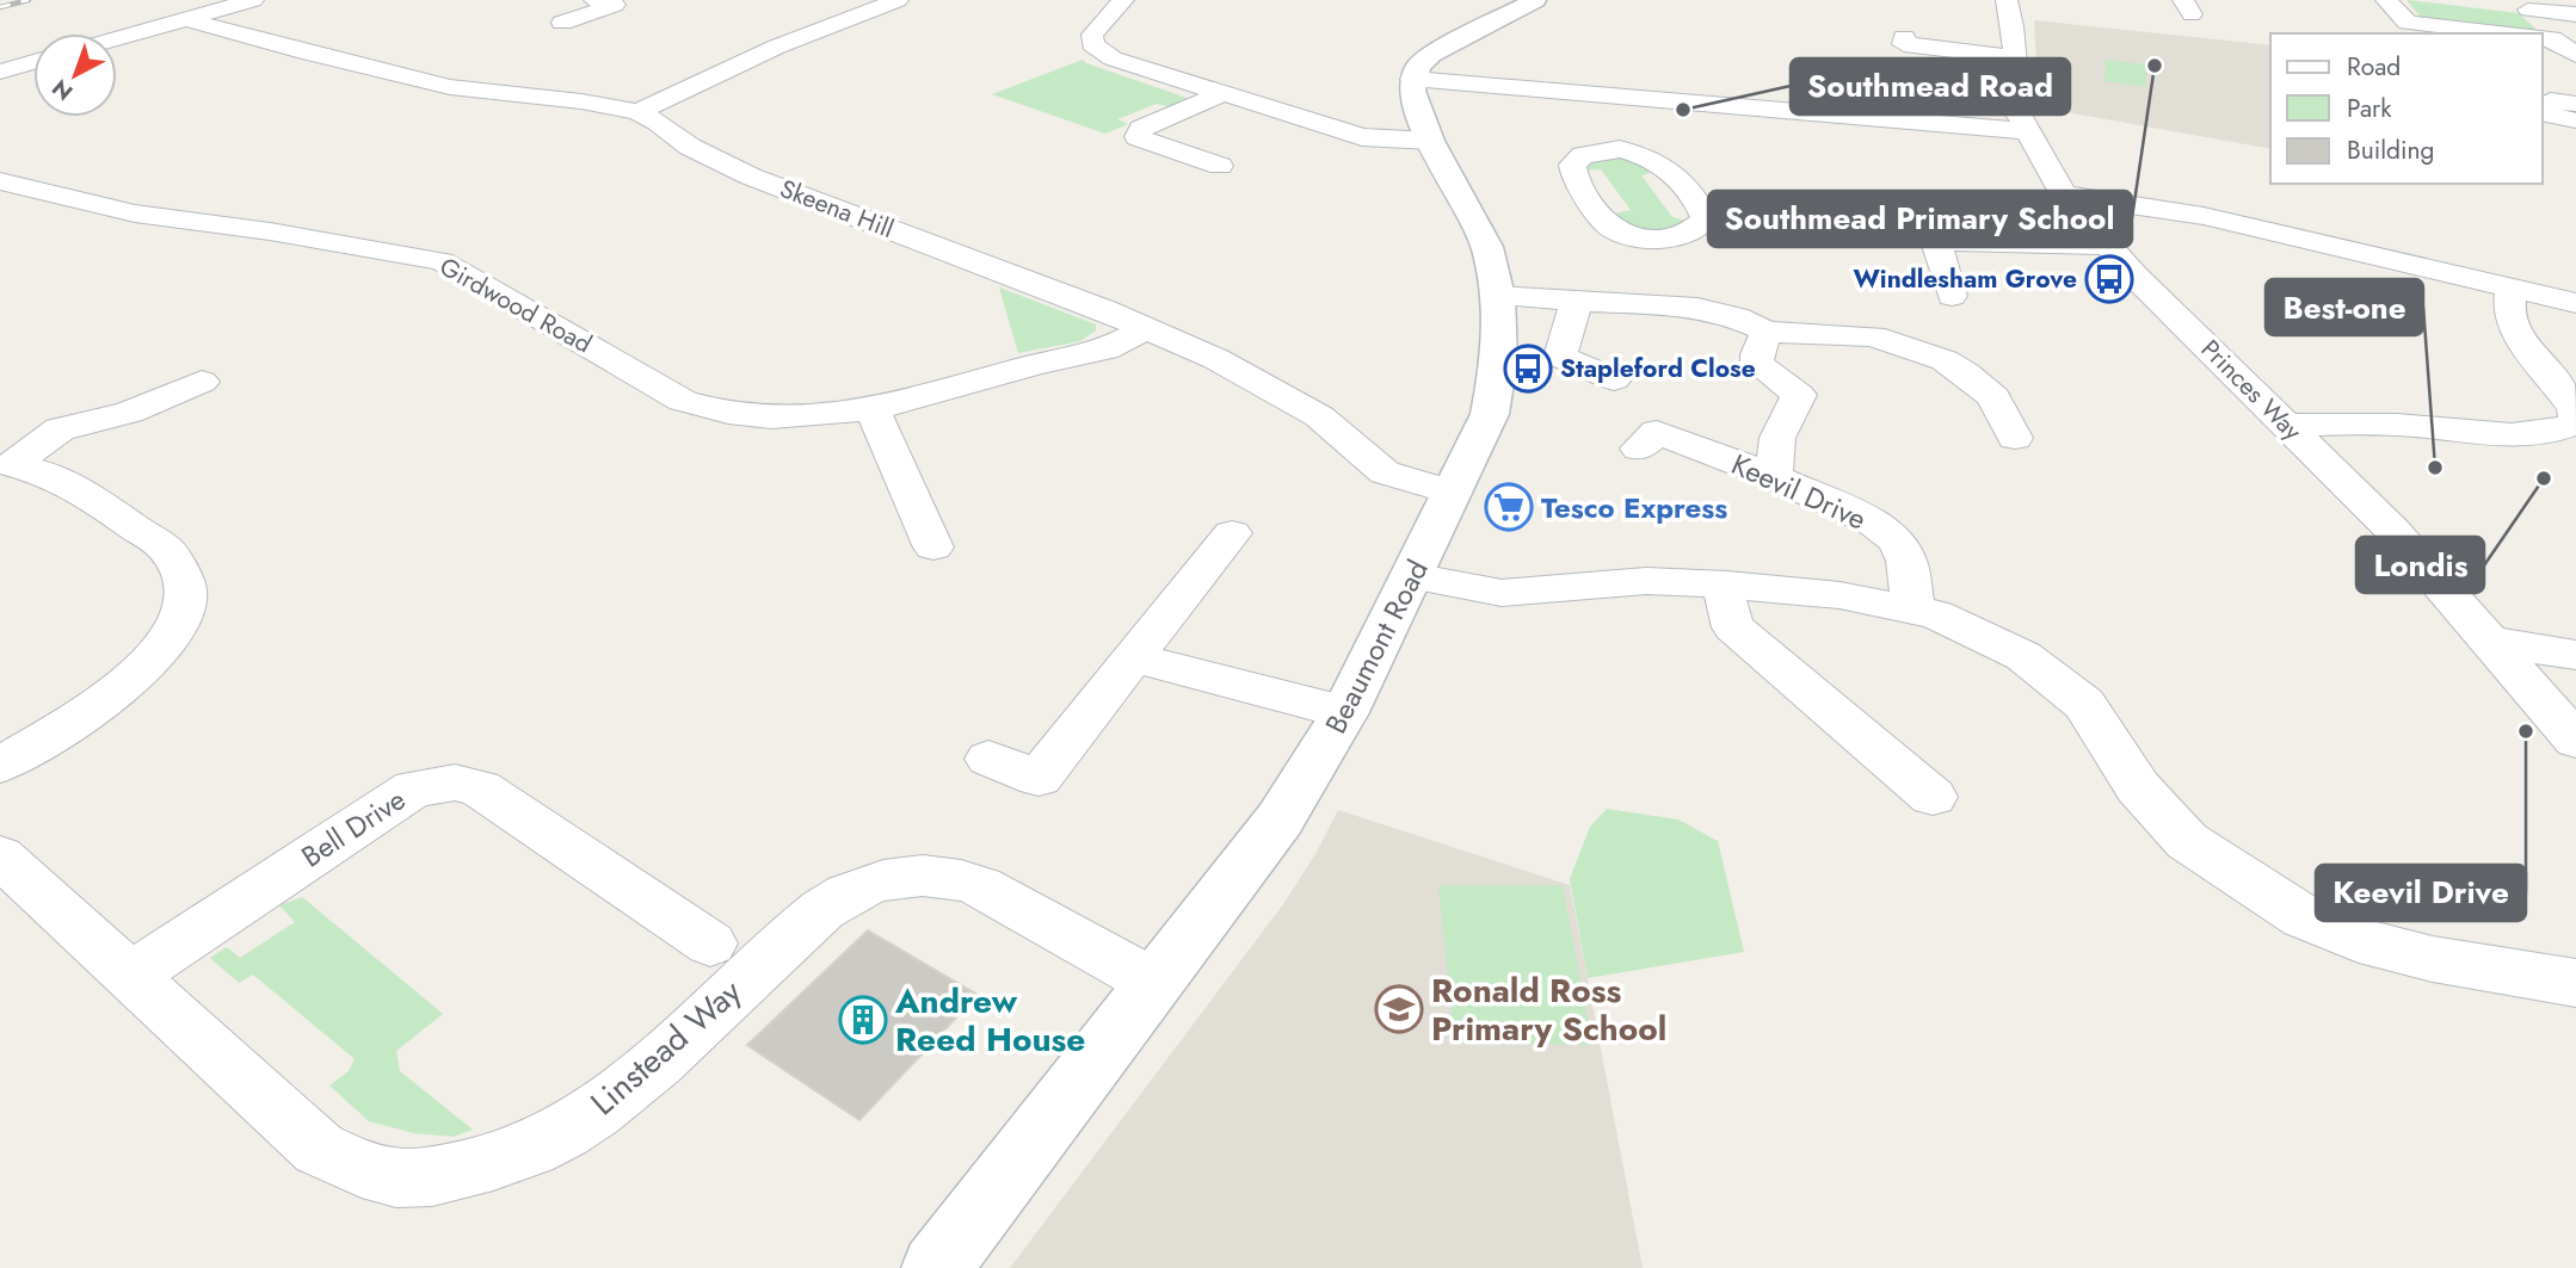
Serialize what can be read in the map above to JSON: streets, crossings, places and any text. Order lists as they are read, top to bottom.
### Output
{
  "streets": {
    "street": [
      "Skeena Hill",
      "Girdwood Road",
      "Princes Way",
      "Keevil Drive",
      "Beaumont Road",
      "Bell Drive",
      "Linstead Way"
    ]
  },
  "crossings": [
    ["Skeena Hill", "Girdwood Road"],
    ["Skeena Hill", "Beaumont Road"],
    ["Beaumont Road", "Linstead Way"],
    ["Bell Drive", "Linstead Way"]
  ],
  "places": {
    "other": [
      "Southmead Primary School",
      "Southmead Road",
      "Best-one",
      "Londis",
      "Keevil Drive"
    ],
    "bus stop": ["Windlesham Grove", "Stapleford Close"],
    "supermarket": ["Tesco Express"],
    "school or university": ["Ronald Ross Primary School"],
    "building": ["Andrew Reed House"]
  },
  "legend": ["Road", "Park", "Building"],
  "north": "bottom left"
}
